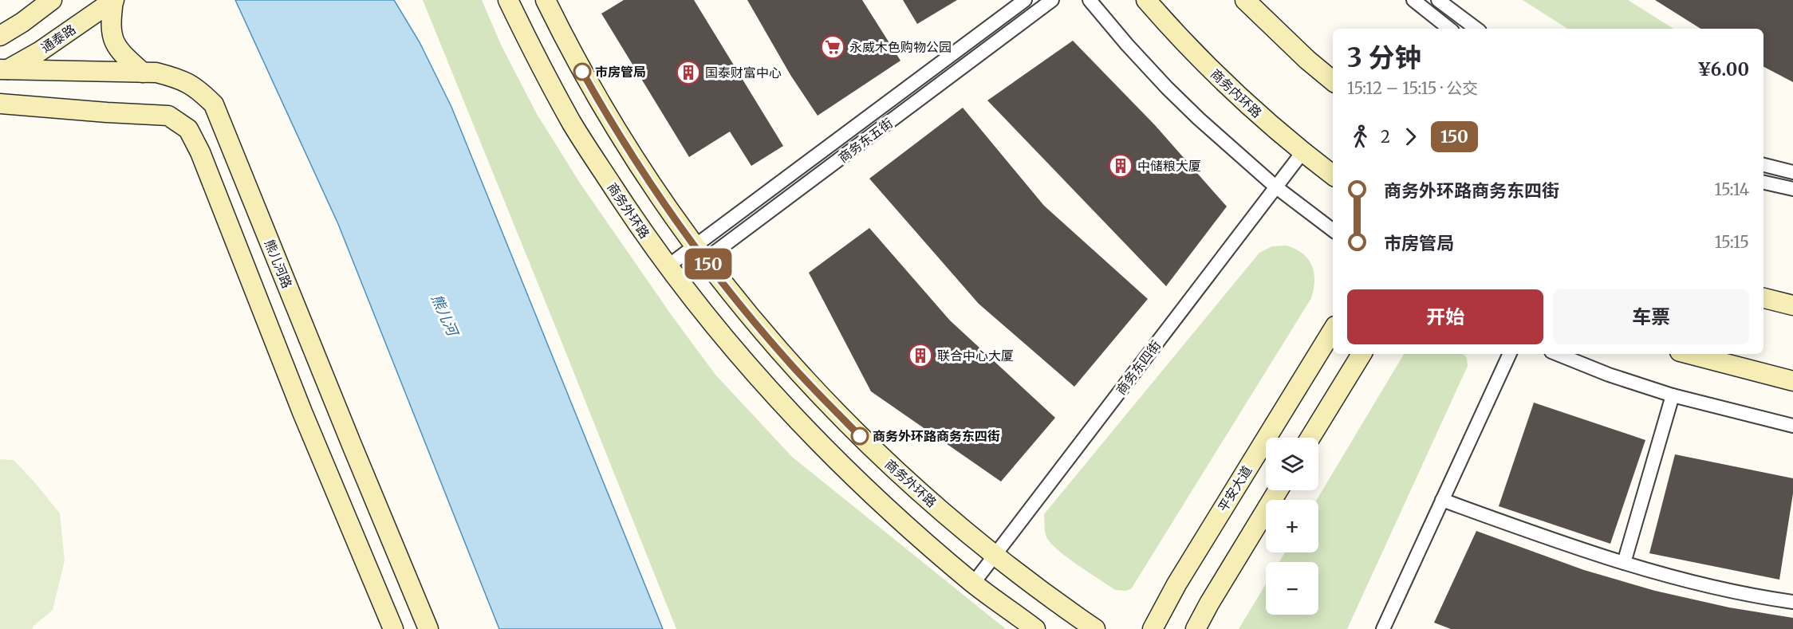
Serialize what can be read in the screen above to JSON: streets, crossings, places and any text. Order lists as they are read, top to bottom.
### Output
{
  "streets": {
    "street": [
      "通泰路",
      "商务内环路",
      "商务东五街",
      "商务外环路",
      "熊儿河路",
      "商务东四街",
      "平安大道"
    ]
  },
  "crossings": [
    ["通泰路", "熊儿河路"],
    ["商务内环路", "商务东四街"],
    ["商务东五街", "商务外环路"],
    ["商务外环路", "商务东四街"]
  ],
  "water": ["熊儿河"],
  "places": {
    "supermarket": ["永威木色购物公园"],
    "other": ["市房管局", "商务外环路商务东四街"],
    "building": ["国泰财富中心", "中储粮大厦", "联合中心大厦"]
  },
  "lines": ["bus line 150"],
  "page": {
    "on_map": "150",
    "heading": ["3 分钟", "15:12 – 15:15 · 公交", "¥6.00"],
    "legs": ["2", "150"],
    "list": [
      {
        "name": "商务外环路商务东四街",
        "value": "15:14"
      },
      {
        "name": "市房管局",
        "value": "15:15"
      }
    ],
    "buttons": ["开始", "车票"],
    "map_buttons": ["+", "−"]
  }
}
